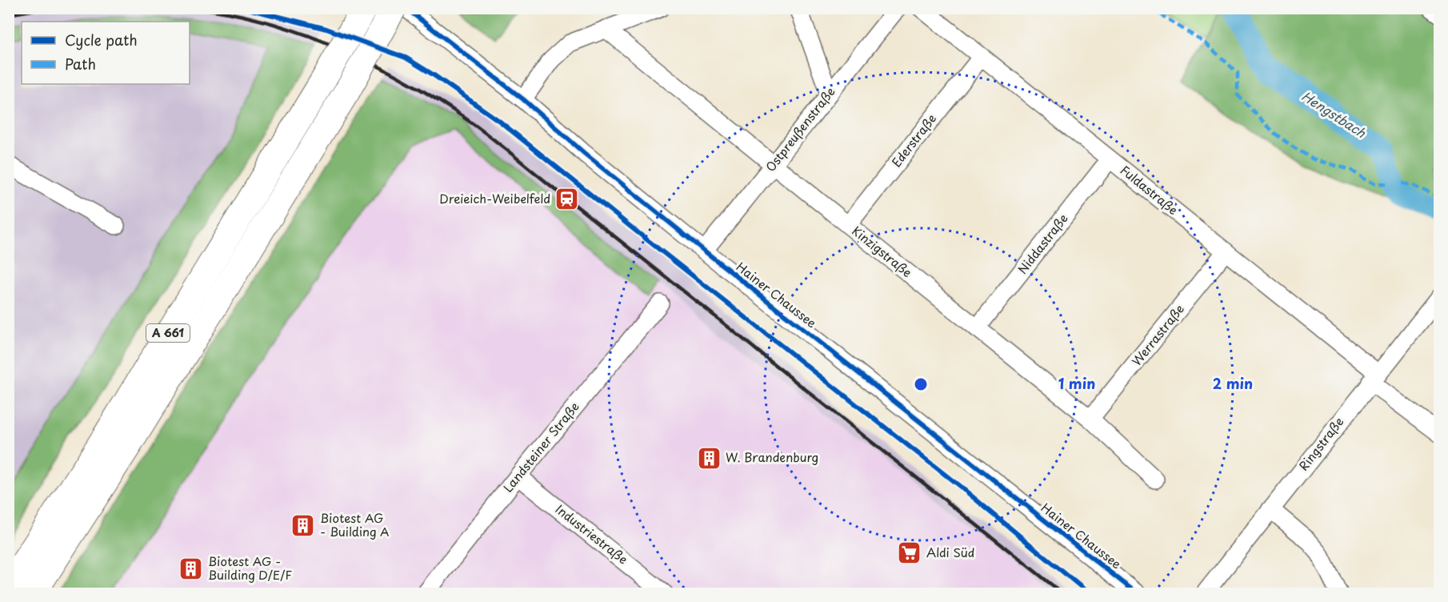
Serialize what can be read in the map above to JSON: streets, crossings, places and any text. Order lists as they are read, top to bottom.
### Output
{
  "streets": {
    "highway": ["A 661"],
    "street": [
      "Ostpreußenstraße",
      "Ederstraße",
      "Fuldastraße",
      "Niddastraße",
      "Kinzigstraße",
      "Hainer Chaussee",
      "Werrastraße",
      "Ringstraße",
      "Landsteiner Straße",
      "Industriestraße"
    ]
  },
  "crossings": [
    ["Ostpreußenstraße", "Kinzigstraße"],
    ["Ostpreußenstraße", "Hainer Chaussee"],
    ["Ederstraße", "Fuldastraße"],
    ["Ederstraße", "Kinzigstraße"],
    ["Fuldastraße", "Niddastraße"],
    ["Fuldastraße", "Werrastraße"],
    ["Fuldastraße", "Ringstraße"],
    ["Niddastraße", "Kinzigstraße"],
    ["Kinzigstraße", "Werrastraße"],
    ["Landsteiner Straße", "Industriestraße"]
  ],
  "water": ["Hengstbach"],
  "places": {
    "station": ["Dreieich-Weibelfeld"],
    "building": ["W. Brandenburg", "Biotest AG - Building A", "Biotest AG - Building D/E/F"],
    "supermarket": ["Aldi Süd"]
  },
  "legend": ["Cycle path", "Path"],
  "rings": ["1 min", "2 min"]
}
